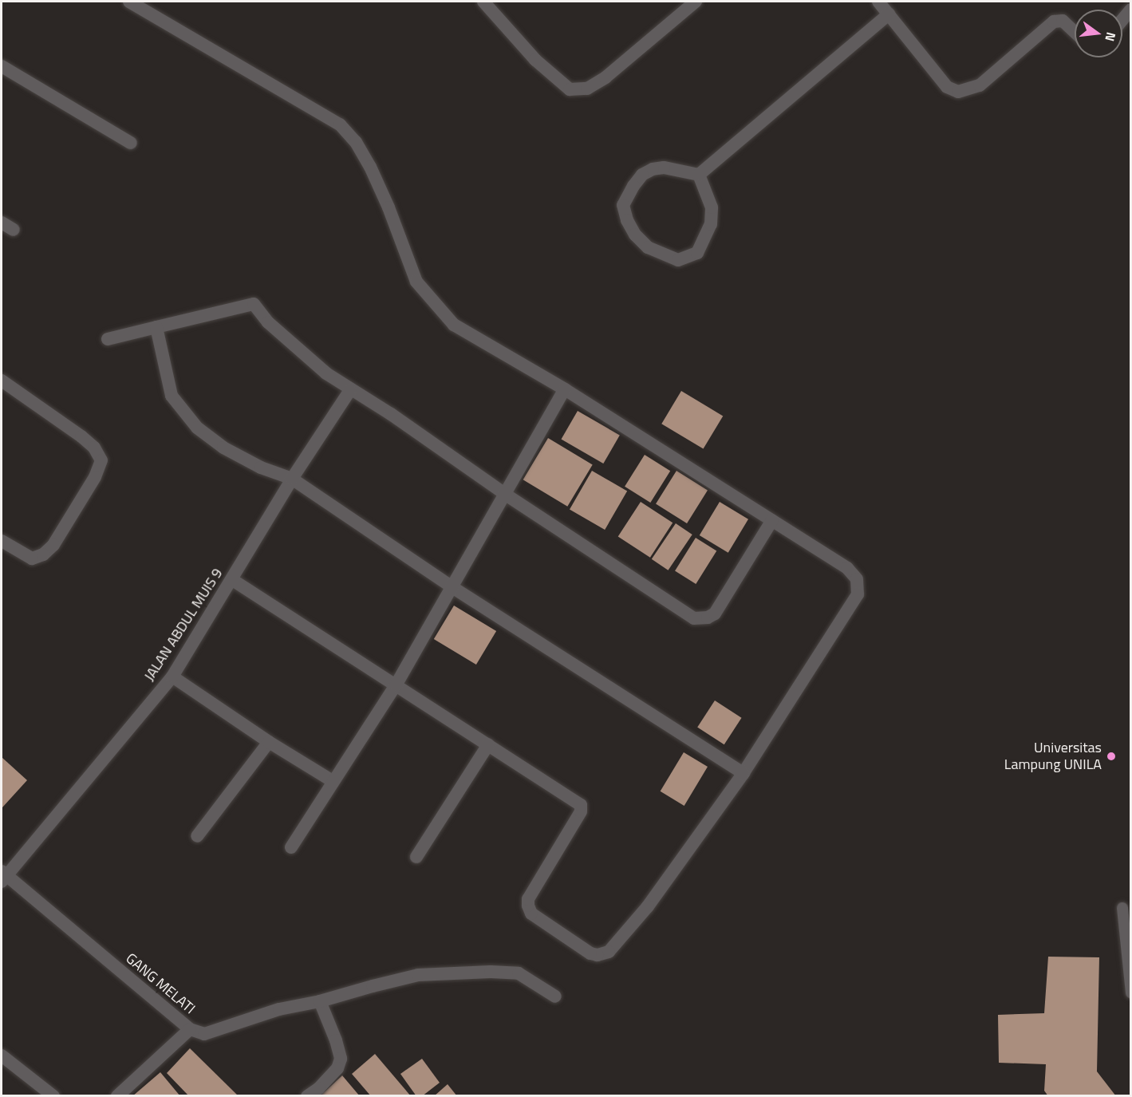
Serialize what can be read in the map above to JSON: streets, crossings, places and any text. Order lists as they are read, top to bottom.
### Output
{
  "streets": {
    "street": ["JALAN ABDUL MUIS 9", "GANG MELATI"]
  },
  "crossings": [
    ["JALAN ABDUL MUIS 9", "GANG MELATI"]
  ],
  "places": ["Universitas Lampung UNILA"],
  "north": "right"
}
